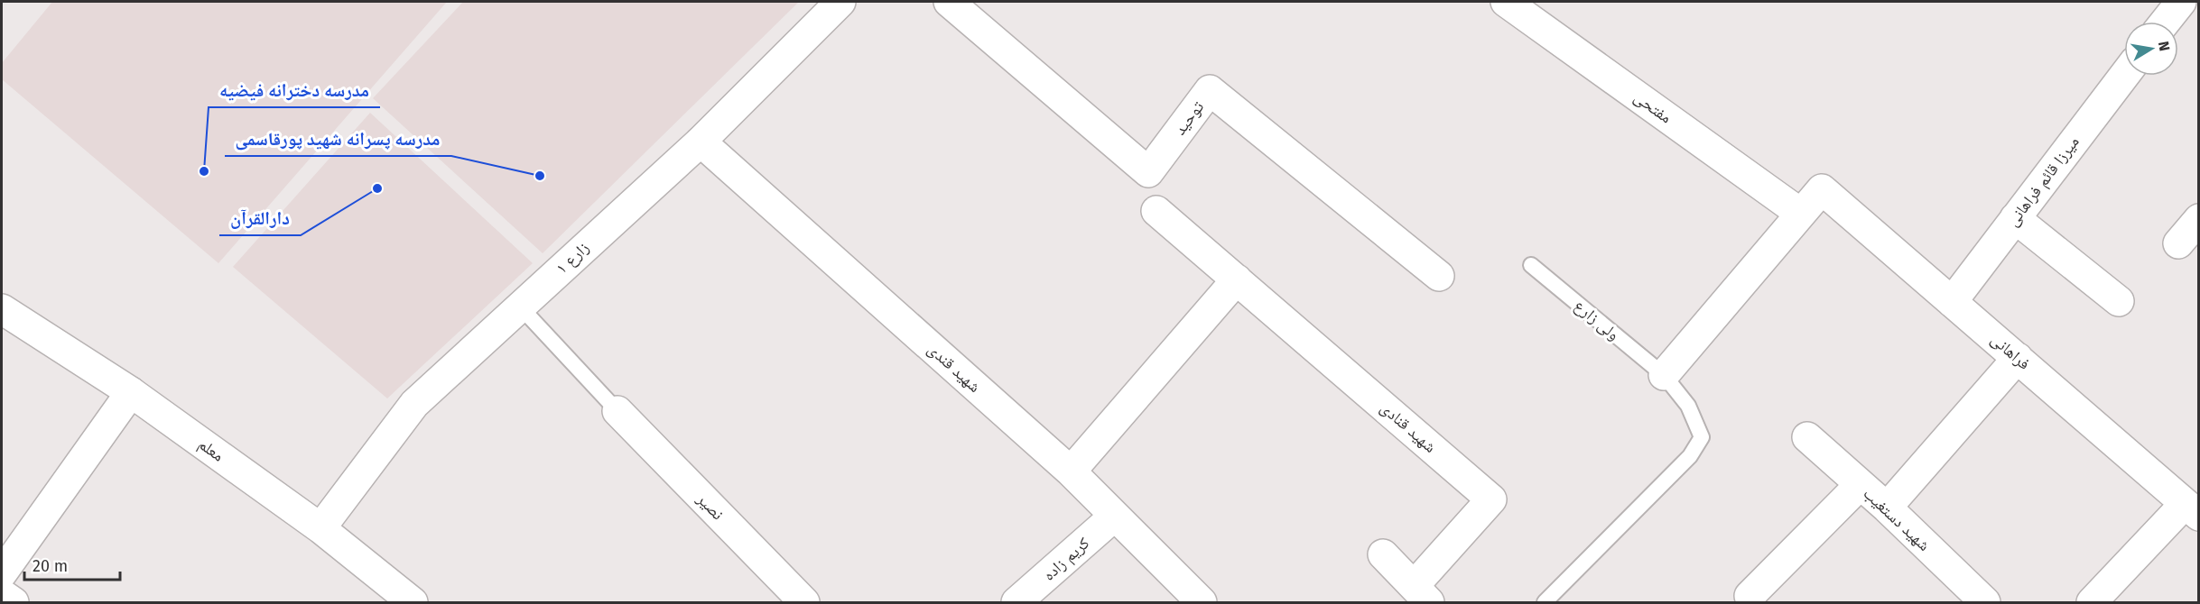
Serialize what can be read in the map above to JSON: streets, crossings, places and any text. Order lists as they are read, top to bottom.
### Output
{
  "streets": {
    "street": [
      "مفتحی",
      "توحید",
      "میرزا قائم فراهانی",
      "زارع ۱",
      "فراهانی",
      "شهید قندی",
      "شهید قنادی",
      "معلم",
      "نصیر",
      "شهید دستغیب",
      "کریم زاده"
    ],
    "lane": ["ولی زارع"]
  },
  "crossings": [
    ["مفتحی", "فراهانی"],
    ["میرزا قائم فراهانی", "فراهانی"],
    ["زارع ۱", "شهید قندی"],
    ["زارع ۱", "معلم"],
    ["شهید قندی", "کریم زاده"]
  ],
  "places": ["مدرسه دخترانه فیضیه", "مدرسه پسرانه شهید پورقاسمی", "دارالقرآن"],
  "scale_bar": "20 m",
  "north": "right"
}
